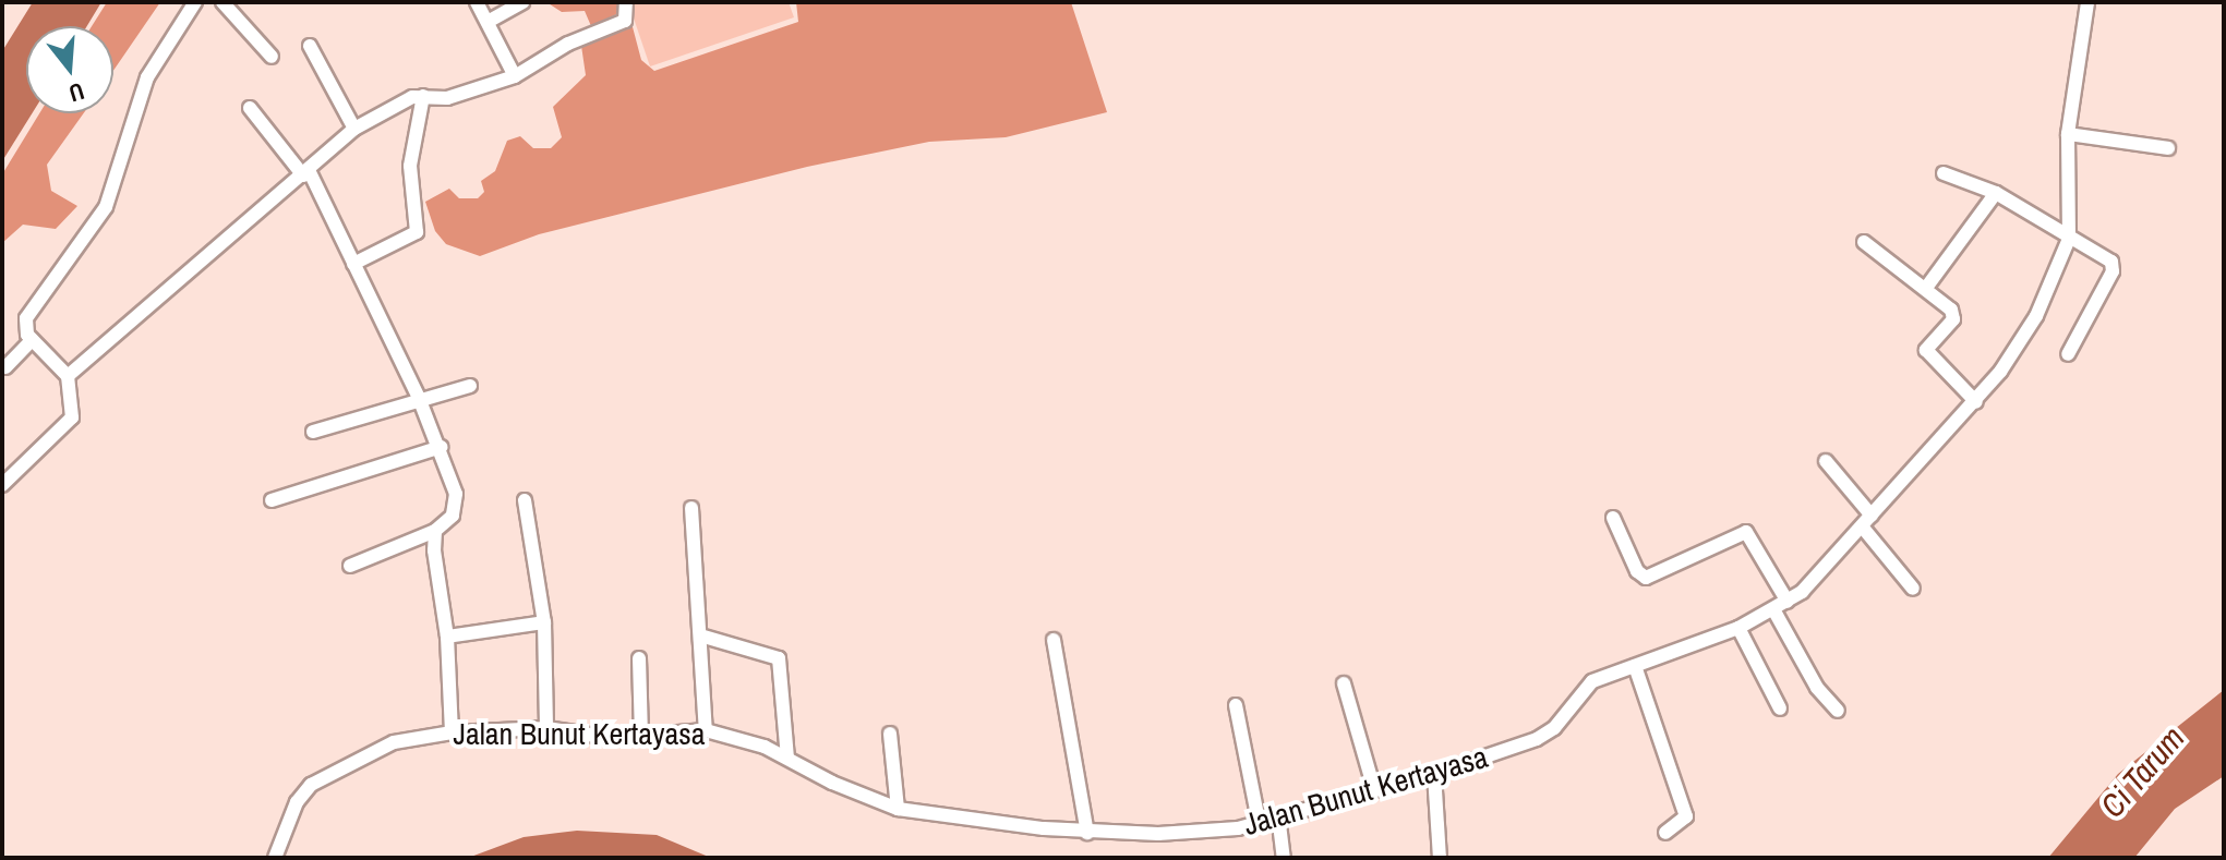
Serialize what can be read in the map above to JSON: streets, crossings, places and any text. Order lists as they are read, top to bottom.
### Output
{
  "streets": {
    "street": ["Jalan Bunut Kertayasa"]
  },
  "water": ["Ci Tarum"],
  "north": "bottom"
}
